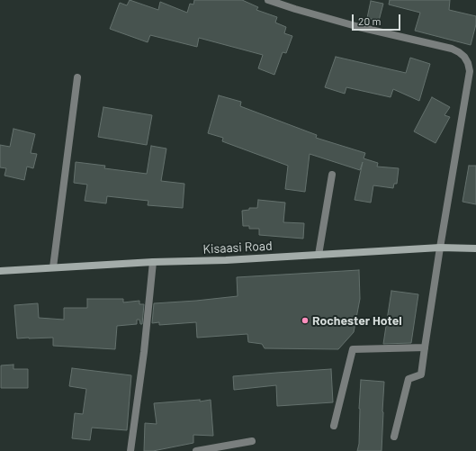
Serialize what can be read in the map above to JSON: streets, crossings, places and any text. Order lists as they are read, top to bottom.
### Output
{
  "streets": {
    "main road": ["Kisaasi Road"]
  },
  "places": ["Rochester Hotel"],
  "scale_bar": "20 m"
}
